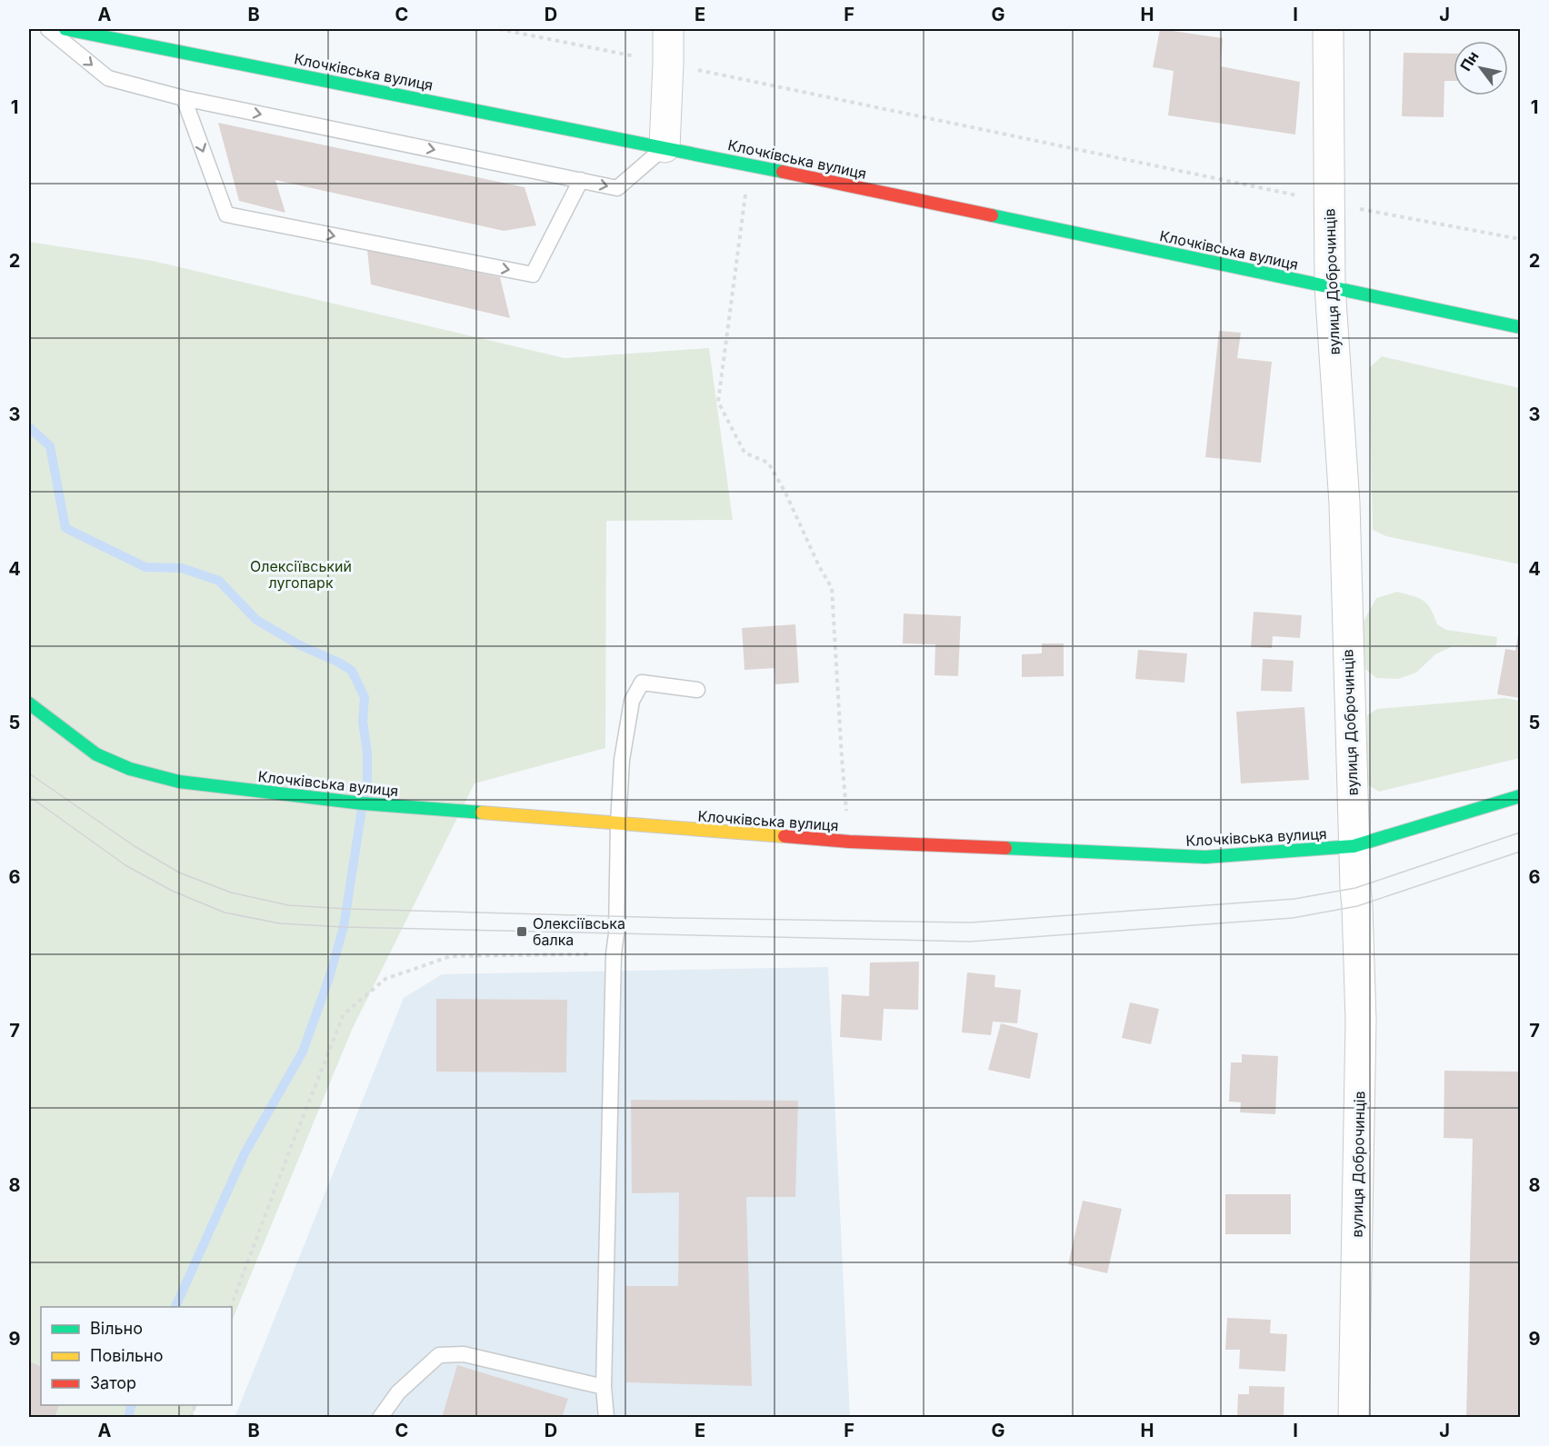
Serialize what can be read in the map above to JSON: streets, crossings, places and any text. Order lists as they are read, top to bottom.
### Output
{
  "streets": {
    "street": ["Клочківська вулиця", "вулиця Доброчинців"]
  },
  "crossings": [
    ["Клочківська вулиця", "вулиця Доброчинців"]
  ],
  "parks": ["Олексіївський лугопарк"],
  "places": {
    "transit": ["Олексіївська балка"]
  },
  "legend": ["Вільно", "Повільно", "Затор"],
  "north": "top left",
  "grid": {
    "columns": [
      "A",
      "B",
      "C",
      "D",
      "E",
      "F",
      "G",
      "H",
      "I",
      "J"
    ],
    "rows": [
      "1",
      "2",
      "3",
      "4",
      "5",
      "6",
      "7",
      "8",
      "9"
    ]
  }
}
